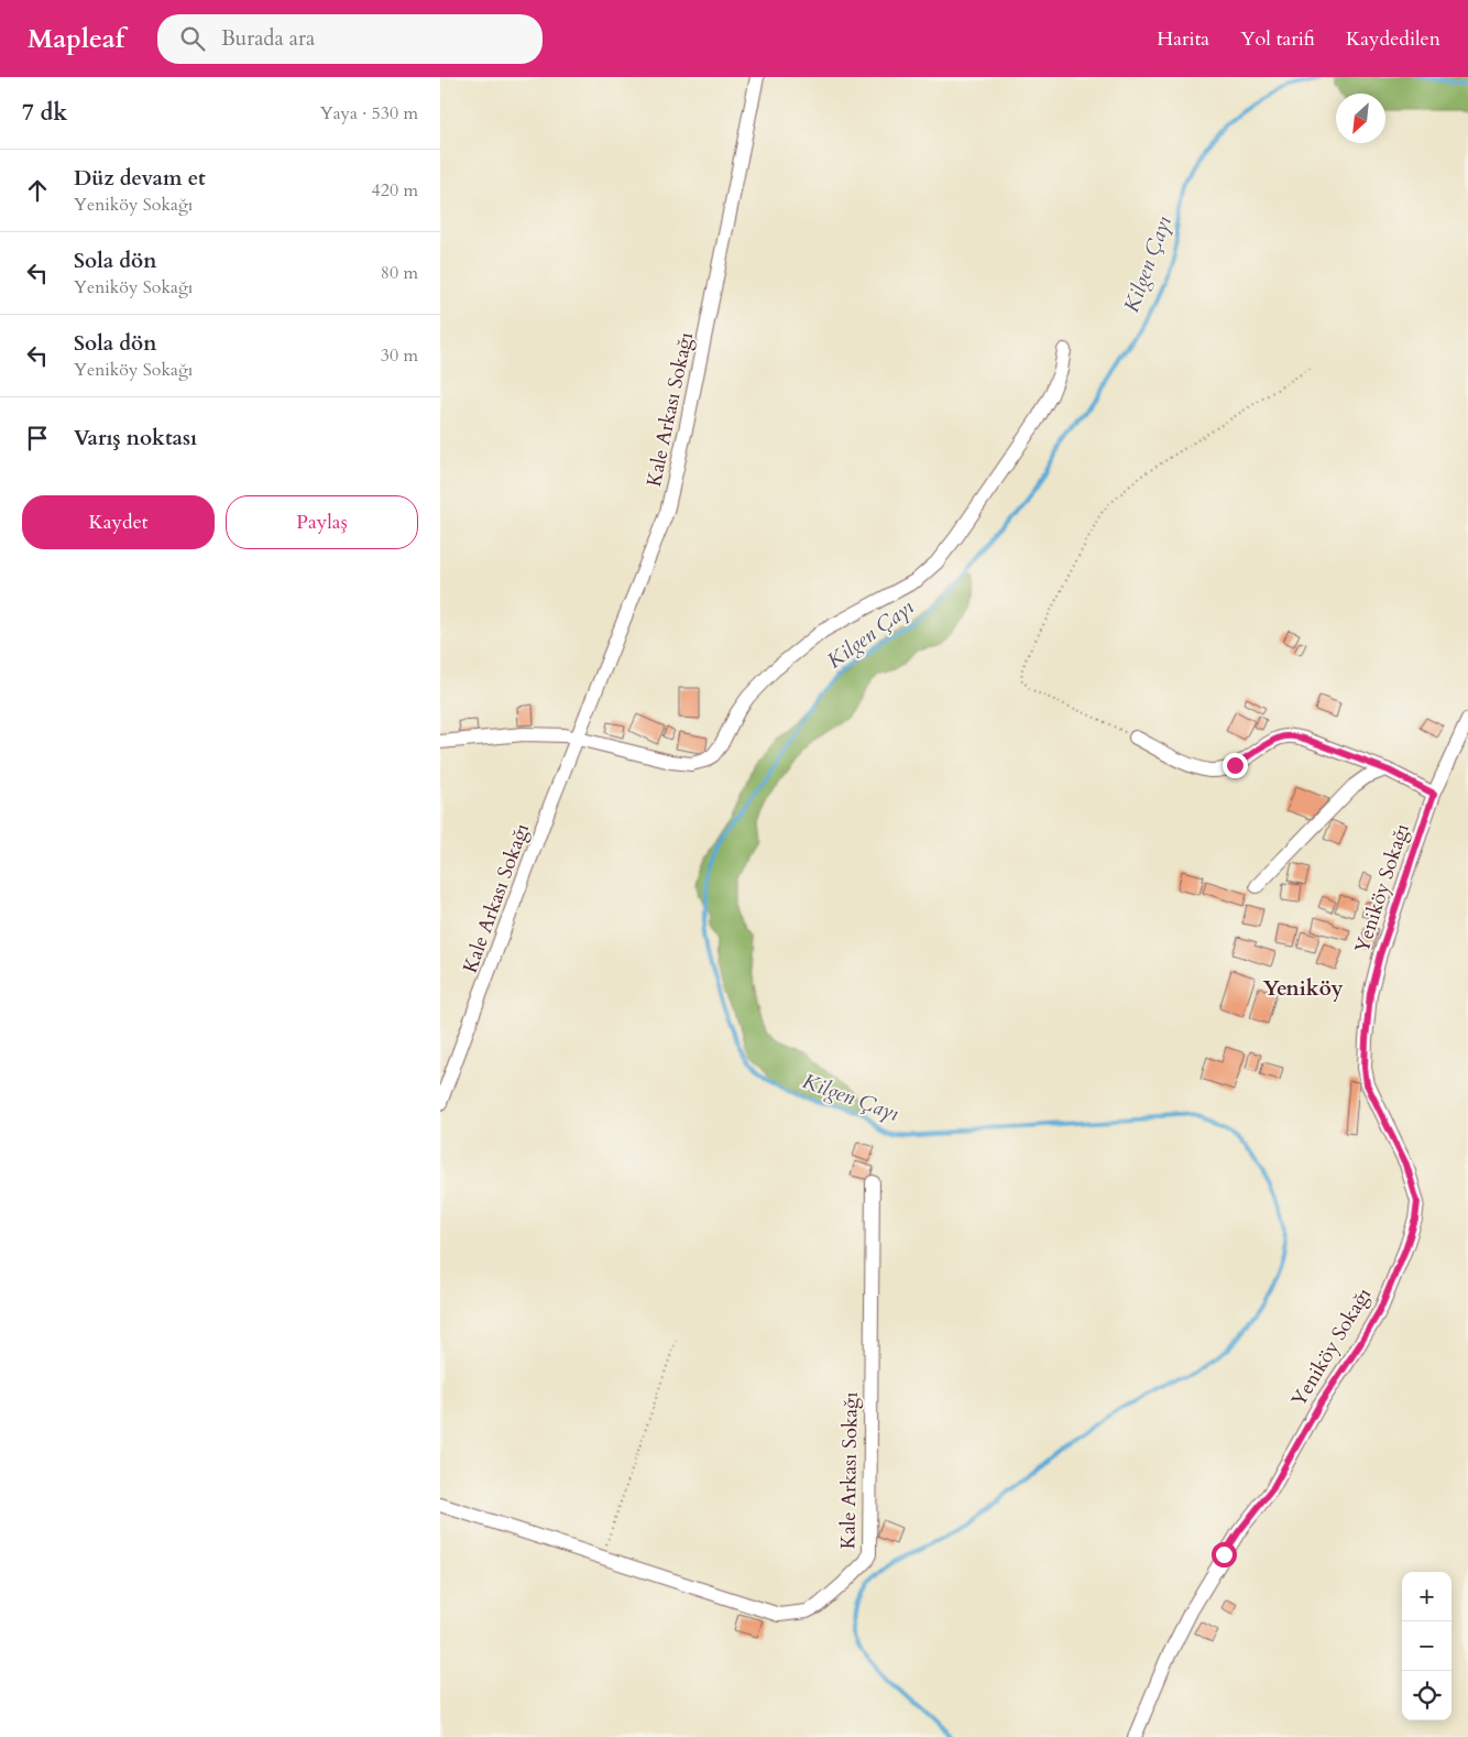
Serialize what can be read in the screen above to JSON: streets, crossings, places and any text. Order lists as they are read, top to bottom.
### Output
{
  "streets": {
    "street": ["Kale Arkası Sokağı", "Yeniköy Sokağı"]
  },
  "districts": ["Yeniköy"],
  "water": ["Kilgen Çayı"],
  "north": "bottom left",
  "page": {
    "header": "Mapleaf",
    "search": "Burada ara",
    "nav": ["Harita", "Yol tarifi", "Kaydedilen"],
    "heading": ["7 dk", "Yaya · 530 m"],
    "list": [
      ["Düz devam et", "Yeniköy Sokağı", "420 m"],
      ["Sola dön", "Yeniköy Sokağı", "80 m"],
      ["Sola dön", "Yeniköy Sokağı", "30 m"],
      "Varış noktası"
    ],
    "buttons": ["Kaydet", "Paylaş"],
    "map_buttons": ["+", "−"]
  }
}
